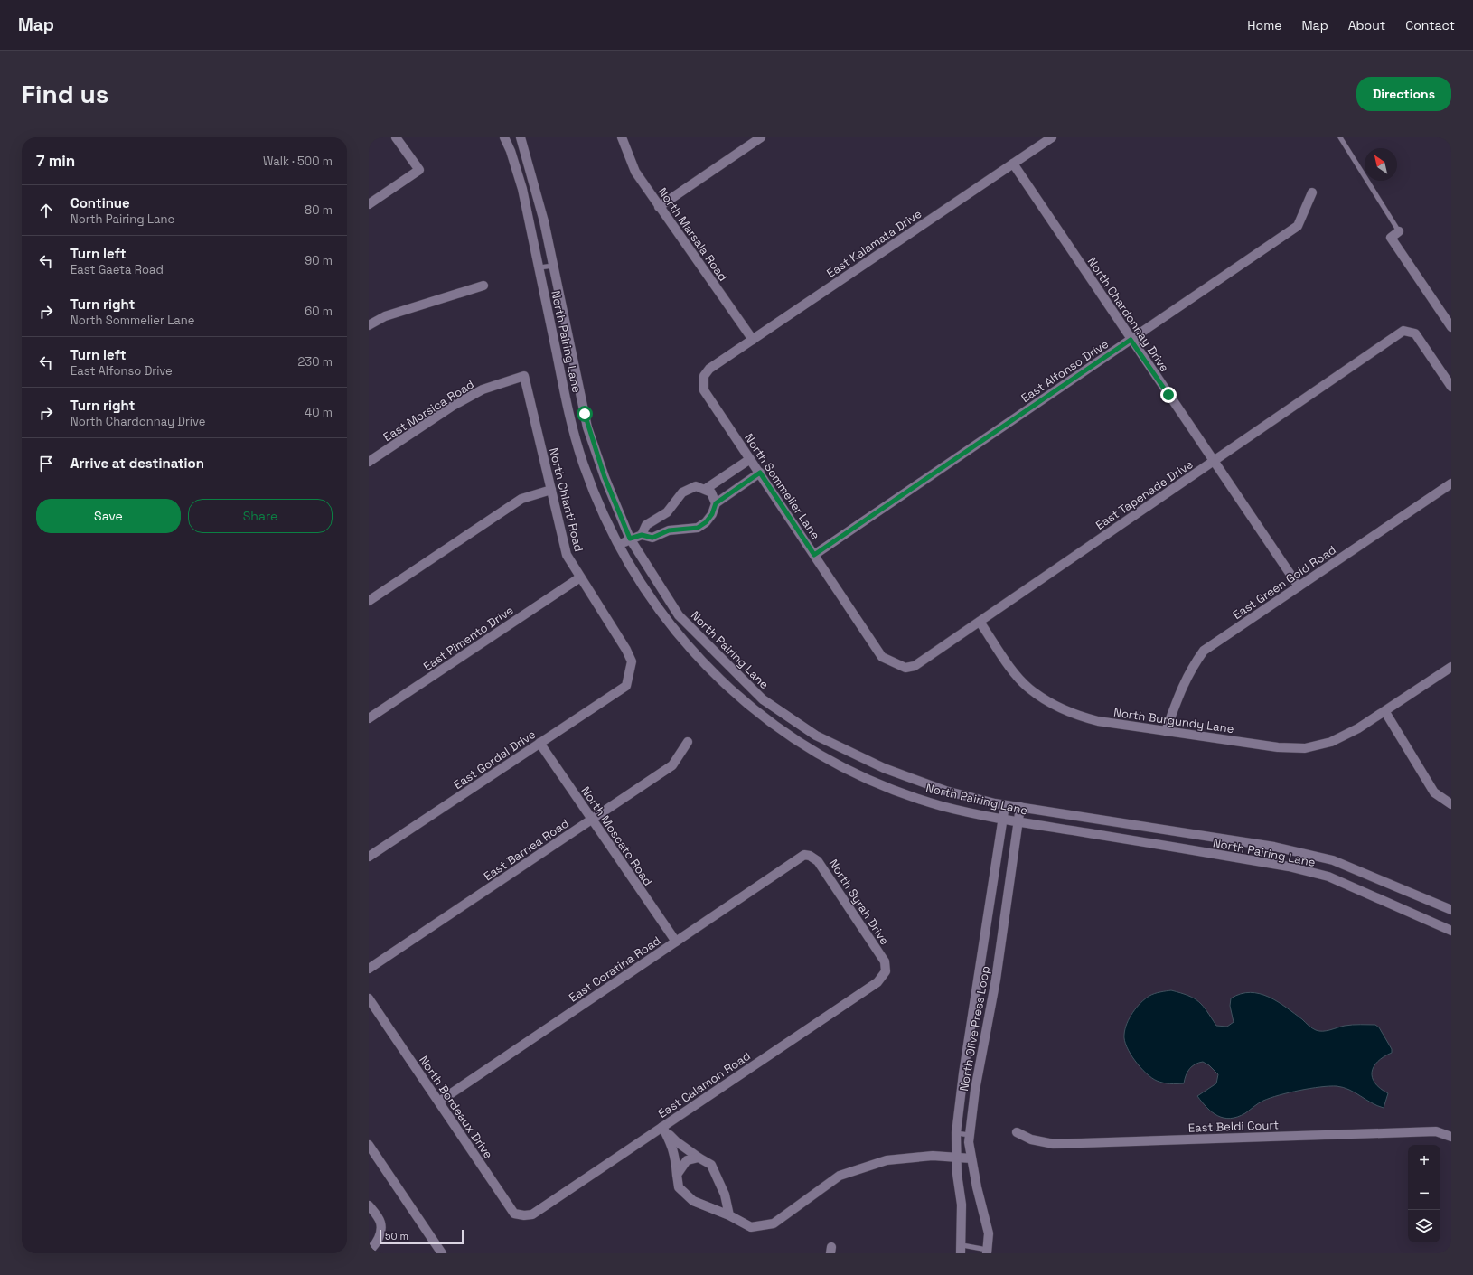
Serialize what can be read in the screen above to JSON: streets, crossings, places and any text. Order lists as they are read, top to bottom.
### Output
{
  "streets": {
    "street": [
      "North Marsala Road",
      "East Kalamata Drive",
      "North Chardonnay Drive",
      "North Pairing Lane",
      "East Alfonso Drive",
      "East Morsica Road",
      "North Sommelier Lane",
      "East Tapenade Drive",
      "North Chianti Road",
      "East Green Gold Road",
      "East Pimento Drive",
      "North Burgundy Lane",
      "East Gordal Drive",
      "North Moscato Road",
      "East Barnea Road",
      "North Syrah Drive",
      "East Coratina Road",
      "North Olive Press Loop",
      "East Calamon Road",
      "North Bordeaux Drive",
      "East Beldi Court"
    ]
  },
  "crossings": [
    ["North Marsala Road", "East Kalamata Drive"],
    ["East Kalamata Drive", "North Chardonnay Drive"],
    ["East Kalamata Drive", "North Sommelier Lane"],
    ["North Chardonnay Drive", "East Alfonso Drive"],
    ["North Chardonnay Drive", "East Tapenade Drive"],
    ["North Chardonnay Drive", "East Green Gold Road"],
    ["North Pairing Lane", "North Olive Press Loop"],
    ["East Alfonso Drive", "North Sommelier Lane"],
    ["East Morsica Road", "North Chianti Road"],
    ["North Sommelier Lane", "East Tapenade Drive"],
    ["East Tapenade Drive", "North Burgundy Lane"],
    ["North Chianti Road", "East Pimento Drive"],
    ["North Chianti Road", "East Gordal Drive"],
    ["East Green Gold Road", "North Burgundy Lane"],
    ["East Gordal Drive", "North Moscato Road"],
    ["North Moscato Road", "East Barnea Road"],
    ["North Moscato Road", "East Coratina Road"],
    ["North Syrah Drive", "East Coratina Road"],
    ["North Syrah Drive", "East Calamon Road"],
    ["East Coratina Road", "North Bordeaux Drive"],
    ["East Calamon Road", "North Bordeaux Drive"]
  ],
  "scale_bar": "50 m",
  "north": "top left",
  "page": {
    "header": "Map",
    "nav": [
      "Home",
      "Map",
      "About",
      "Contact"
    ],
    "buttons": [
      "Directions",
      ["Save", "Share"]
    ],
    "title": "Find us",
    "heading": ["7 min", "Walk · 500 m"],
    "list": [
      ["Continue", "North Pairing Lane", "80 m"],
      ["Turn left", "East Gaeta Road", "90 m"],
      ["Turn right", "North Sommelier Lane", "60 m"],
      ["Turn left", "East Alfonso Drive", "230 m"],
      ["Turn right", "North Chardonnay Drive", "40 m"],
      "Arrive at destination"
    ],
    "map_buttons": ["+", "−"],
    "scale": "50 m"
  }
}
